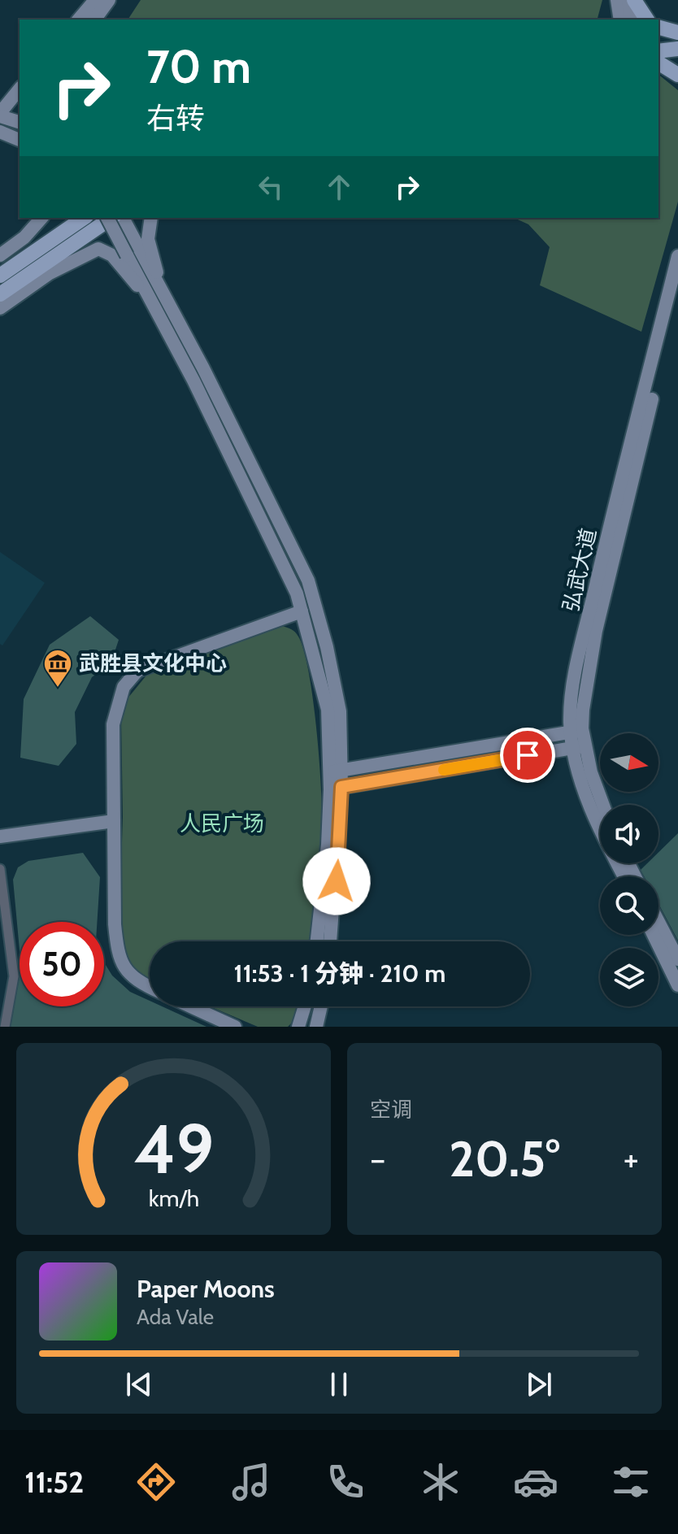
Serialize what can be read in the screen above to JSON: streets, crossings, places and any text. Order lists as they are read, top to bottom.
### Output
{
  "streets": {
    "main road": ["弘武大道"]
  },
  "parks": ["人民广场"],
  "places": {
    "museum": ["武胜县文化中心"]
  },
  "north": "right",
  "page": {
    "turn": ["70 m", "右转"],
    "limit": "50",
    "trip": "11:53 · 1 分钟 · 210 m",
    "tile": "空调",
    "heat": ["−", "20.5°", "+"],
    "song": ["Paper Moons", "Ada Vale"],
    "tabs": "11:52",
    "gauge": ["49", "km/h"]
  }
}
